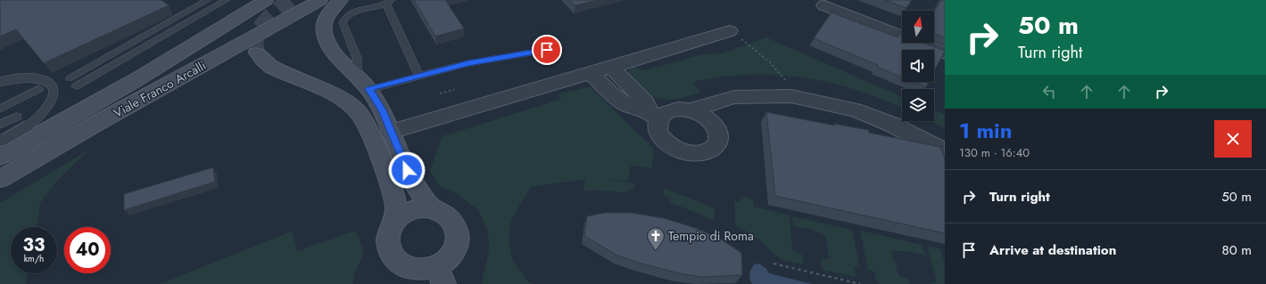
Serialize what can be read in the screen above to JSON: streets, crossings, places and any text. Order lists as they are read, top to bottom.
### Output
{
  "streets": {
    "street": ["Viale Franco Arcalli"]
  },
  "places": {
    "church": ["Tempio di Roma"]
  },
  "north": "top",
  "page": {
    "turn": ["50 m", "Turn right"],
    "heading": ["1 min", "130 m · 16:40"],
    "list": [
      {
        "name": "Turn right",
        "value": "50 m"
      },
      {
        "name": "Arrive at destination",
        "value": "80 m"
      }
    ],
    "speed": "33 km/h",
    "limit": "40"
  }
}
